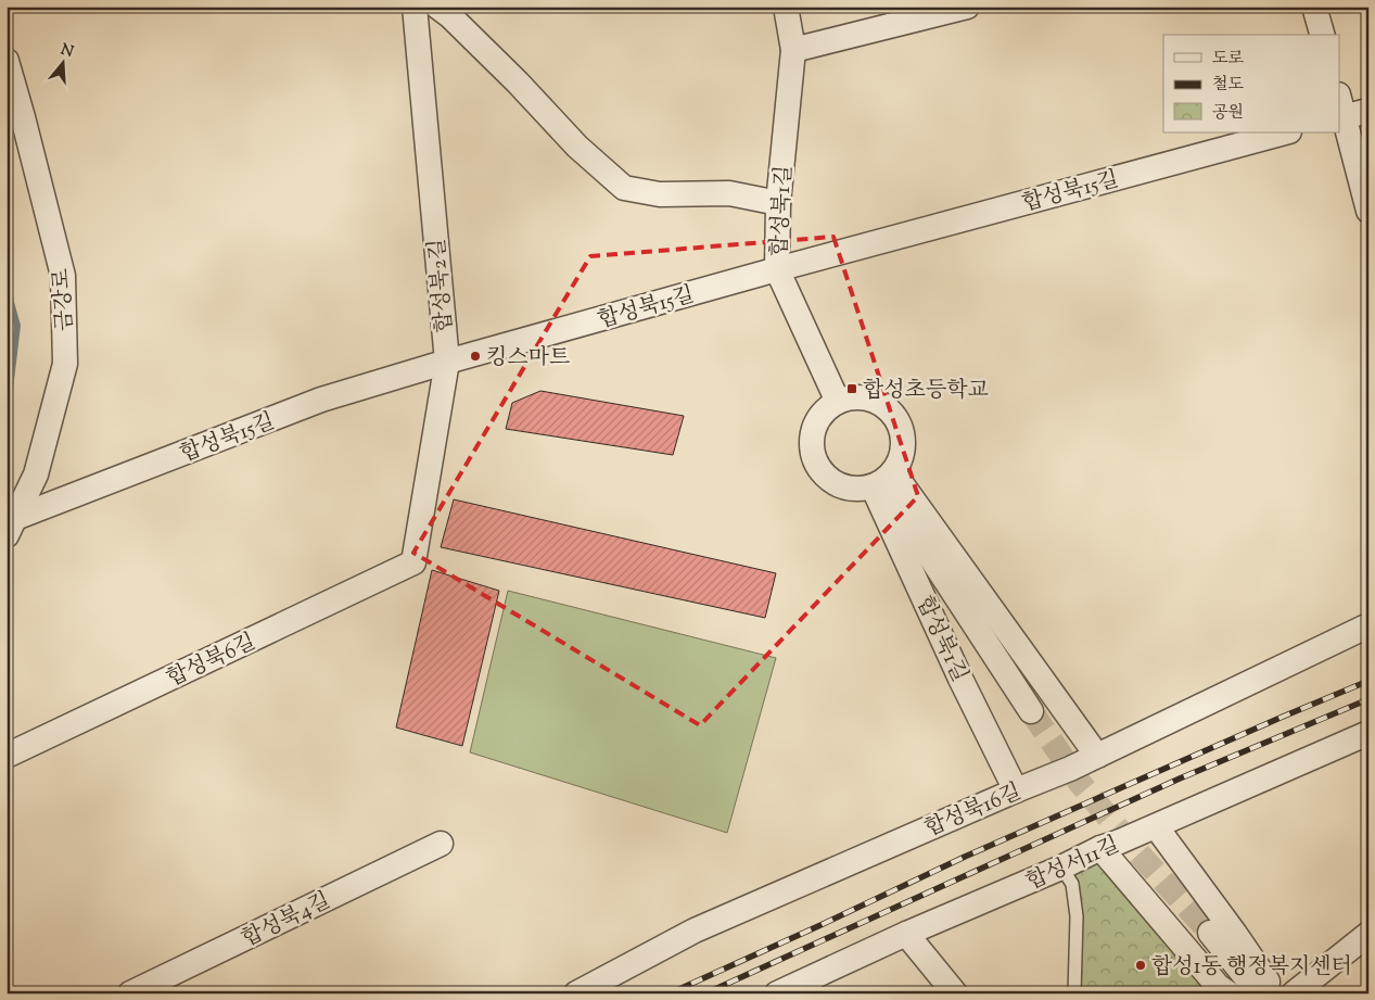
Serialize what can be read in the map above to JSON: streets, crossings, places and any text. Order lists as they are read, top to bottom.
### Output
{
  "streets": {
    "street": [
      "합성북15길",
      "합성북1길",
      "합성북2길",
      "금강로",
      "합성북6길",
      "합성북16길",
      "합성서11길",
      "합성북4길"
    ]
  },
  "crossings": [
    ["합성북15길", "합성북1길"],
    ["합성북15길", "합성북2길"],
    ["합성북15길", "금강로"],
    ["합성북1길", "합성북16길"],
    ["합성북2길", "합성북6길"]
  ],
  "places": {
    "other": ["킹스마트", "합성1동 행정복지센터"],
    "transit": ["합성초등학교"]
  },
  "legend": ["도로", "철도", "공원"],
  "north": "top"
}
